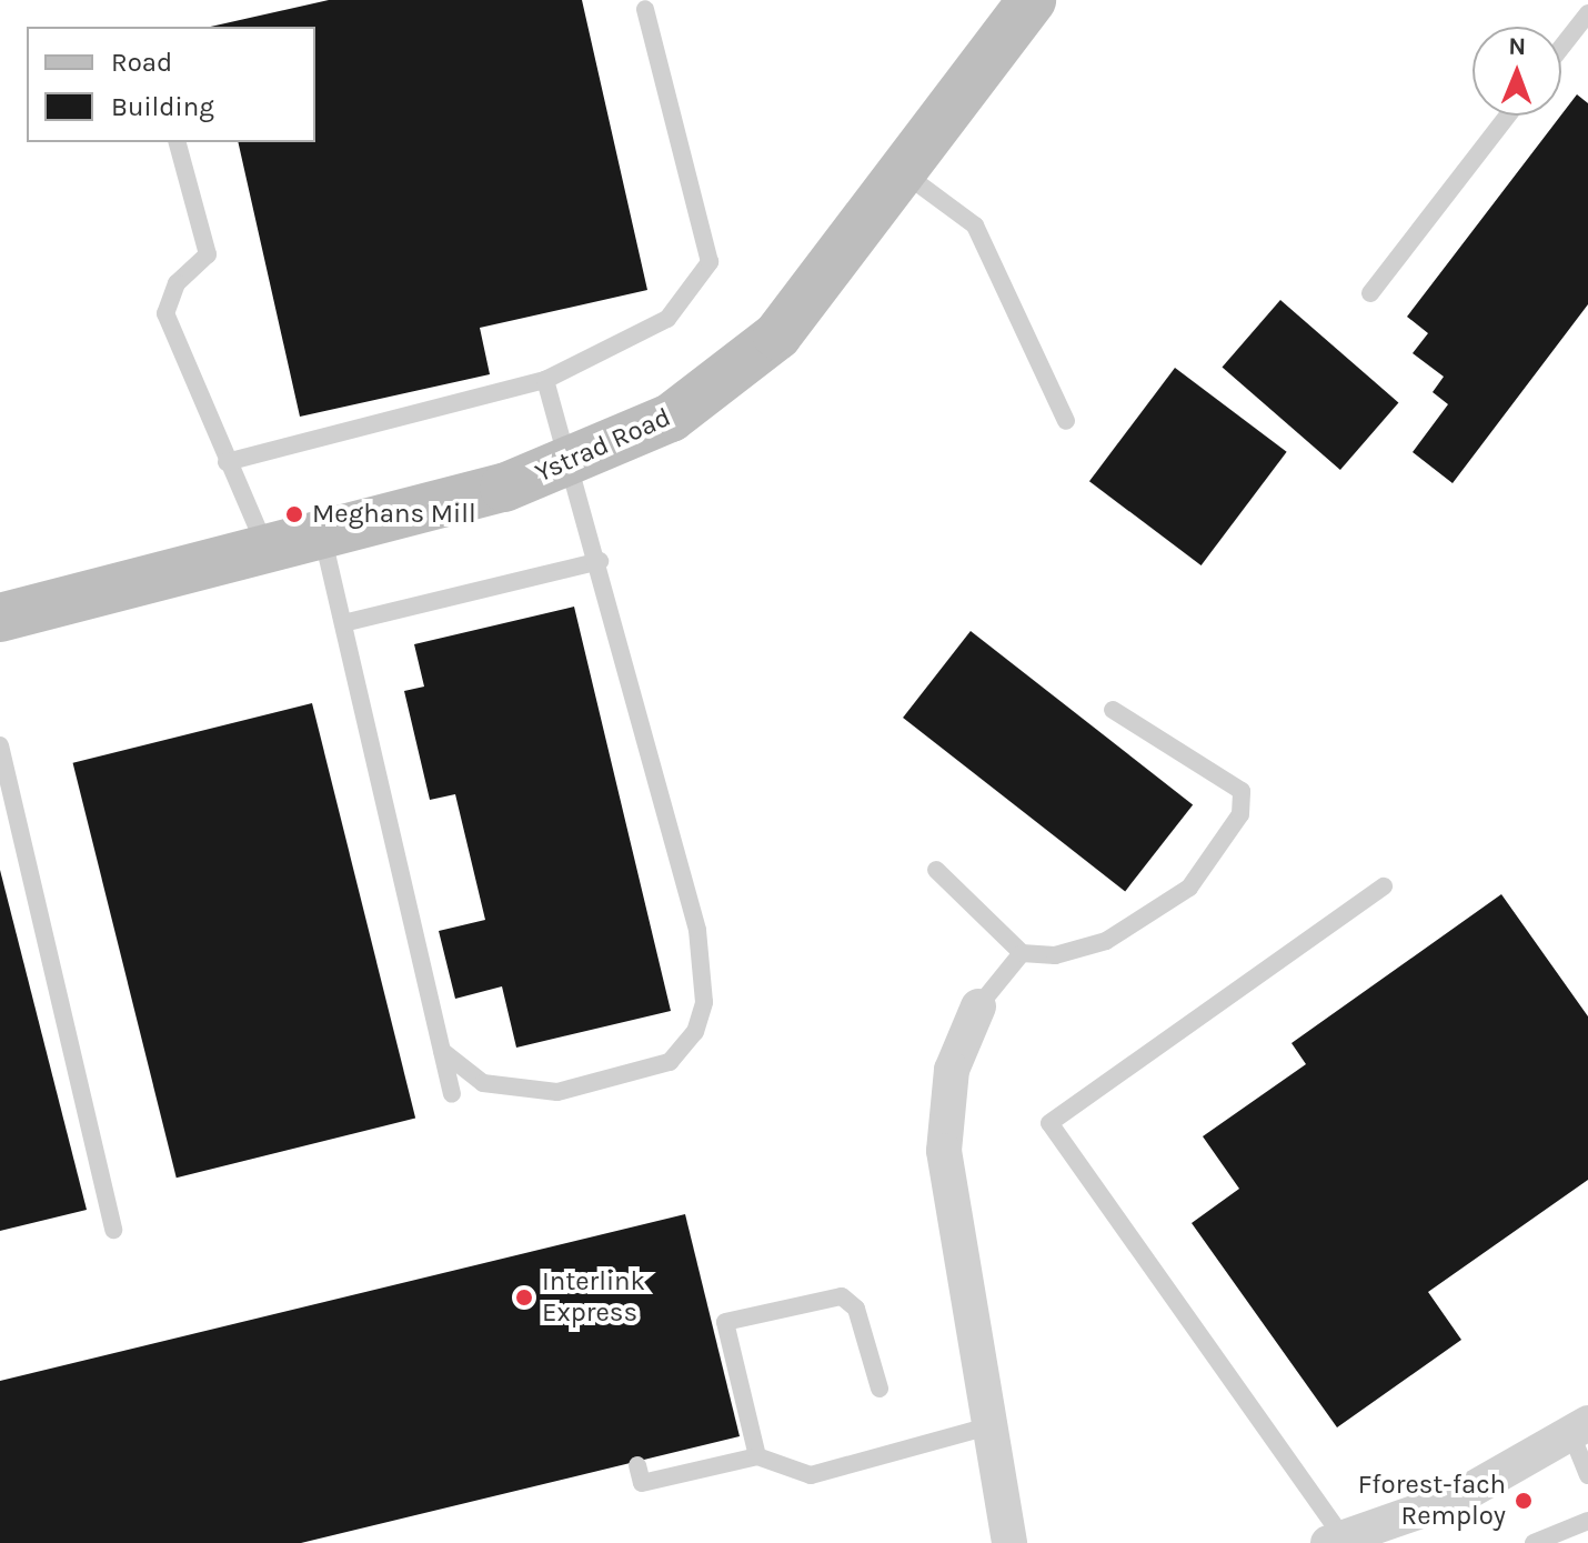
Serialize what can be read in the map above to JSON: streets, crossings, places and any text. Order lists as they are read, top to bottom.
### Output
{
  "streets": {
    "street": ["Ystrad Road"]
  },
  "places": ["Meghans Mill", "Interlink Express", "Fforest-fach Remploy"],
  "legend": ["Road", "Building"],
  "north": "top"
}
